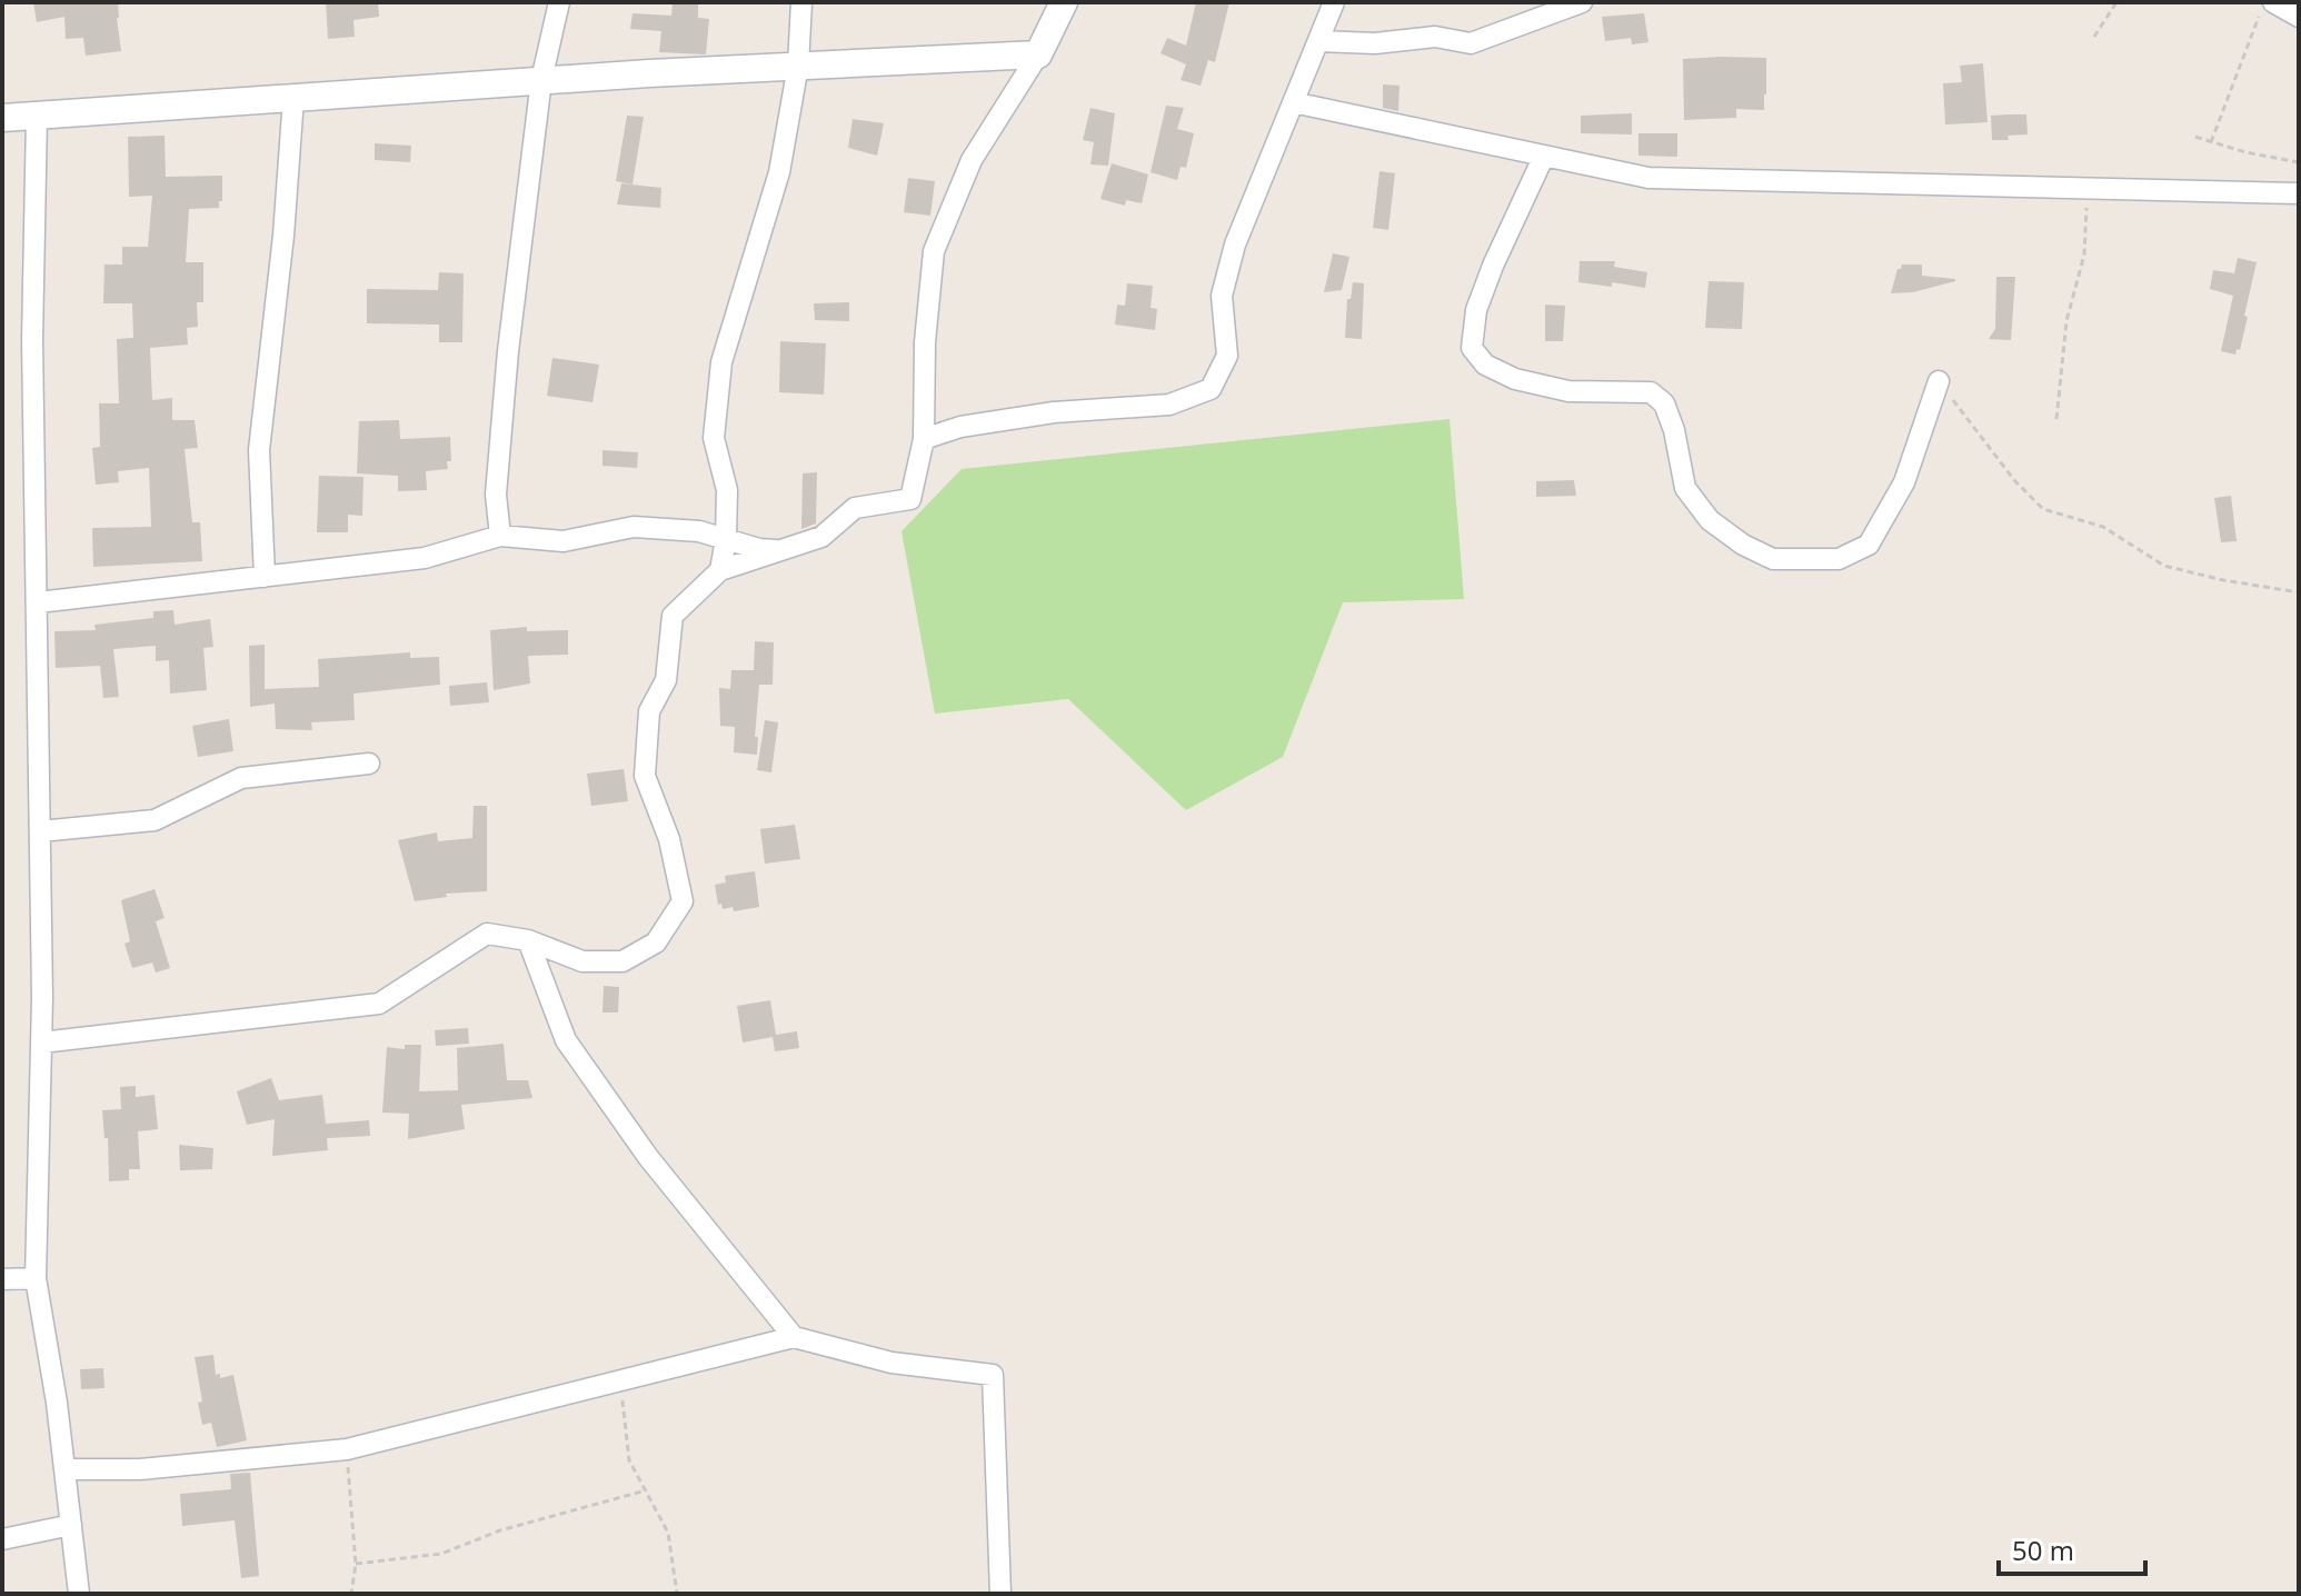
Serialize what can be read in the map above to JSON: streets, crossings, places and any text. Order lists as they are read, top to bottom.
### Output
{
  "scale_bar": "50 m"
}
